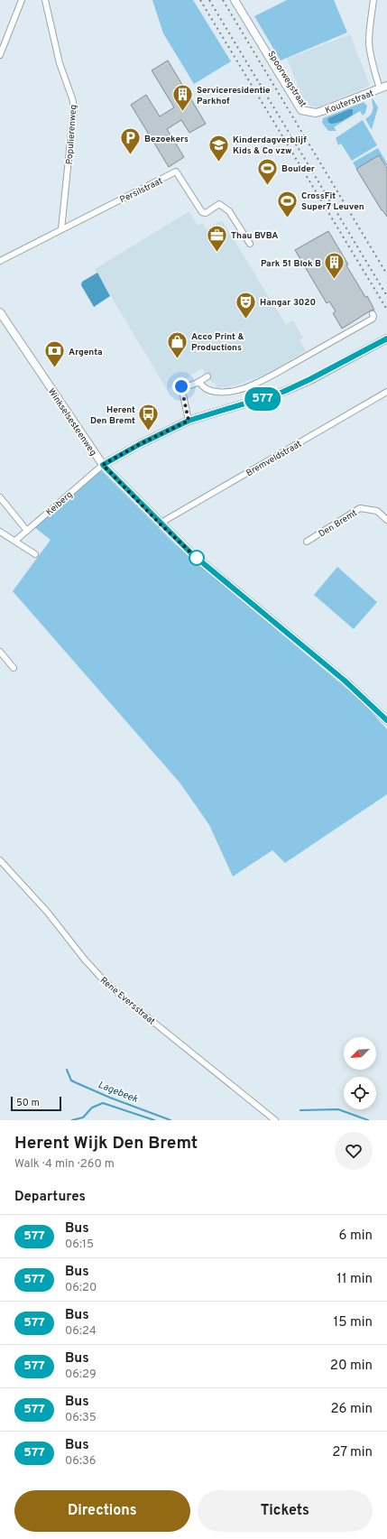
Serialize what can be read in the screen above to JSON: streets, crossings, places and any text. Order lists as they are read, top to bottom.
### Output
{
  "streets": {
    "street": [
      "Spoorwegstraat",
      "Kouterstraat",
      "Populierenweg",
      "Persilstraat",
      "Winkselsesteenweg",
      "Bremveldstraat",
      "Keiberg",
      "Den Bremt",
      "Rene Eversstraat"
    ]
  },
  "crossings": [
    ["Spoorwegstraat", "Kouterstraat"],
    ["Populierenweg", "Persilstraat"],
    ["Winkselsesteenweg", "Bremveldstraat"],
    ["Winkselsesteenweg", "Keiberg"]
  ],
  "water": ["Lagebeek"],
  "places": {
    "building": ["Serviceresidentie Parkhof", "Park 51 Blok B"],
    "parking": ["Bezoekers"],
    "school or university": ["Kinderdagverblijf Kids & Co vzw"],
    "sports": ["Boulder", "CrossFit Super7 Leuven"],
    "office": ["Thau BVBA"],
    "theatre": ["Hangar 3020"],
    "shop": ["Acco Print & Productions"],
    "bank": ["Argenta"],
    "bus stop": ["Herent Den Bremt"]
  },
  "lines": ["bus line 577"],
  "scale_bar": "50 m",
  "north": "bottom left",
  "page": {
    "on_map": "577",
    "scale": "50 m",
    "heading": [
      ["Herent Wijk Den Bremt", "Walk · 4 min · 260 m"],
      "Departures"
    ],
    "list": [
      {
        "mark": "577",
        "name": "Bus",
        "note": "06:15",
        "value": "6 min"
      },
      {
        "mark": "577",
        "name": "Bus",
        "note": "06:20",
        "value": "11 min"
      },
      {
        "mark": "577",
        "name": "Bus",
        "note": "06:24",
        "value": "15 min"
      },
      {
        "mark": "577",
        "name": "Bus",
        "note": "06:29",
        "value": "20 min"
      },
      {
        "mark": "577",
        "name": "Bus",
        "note": "06:35",
        "value": "26 min"
      },
      {
        "mark": "577",
        "name": "Bus",
        "note": "06:36",
        "value": "27 min"
      }
    ],
    "buttons": ["Directions", "Tickets"]
  }
}
